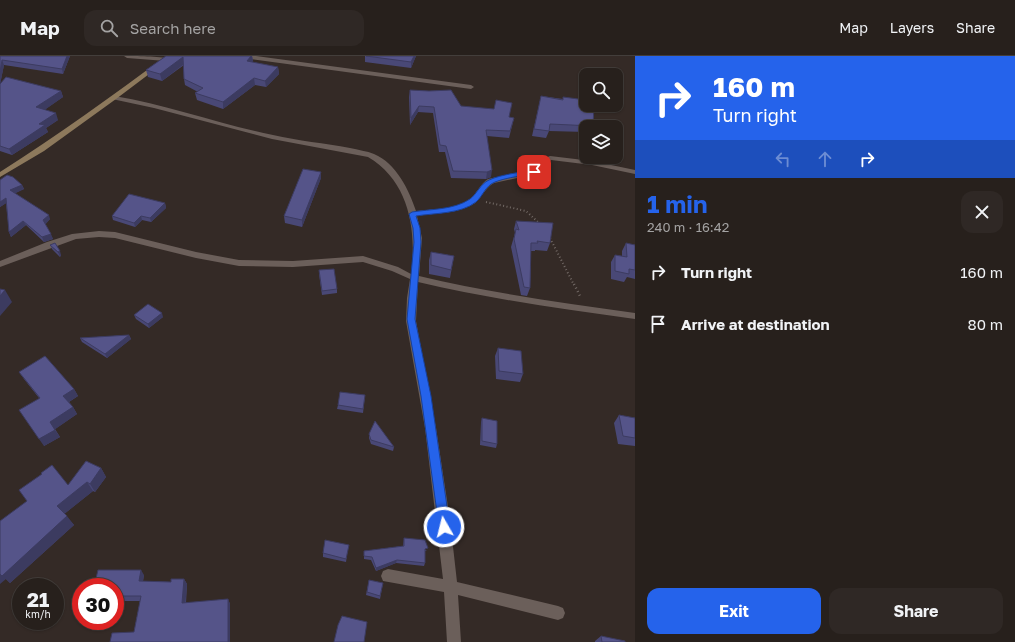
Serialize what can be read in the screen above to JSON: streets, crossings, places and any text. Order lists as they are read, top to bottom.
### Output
{
  "page": {
    "header": "Map",
    "search": "Search here",
    "nav": ["Map", "Layers", "Share"],
    "turn": ["160 m", "Turn right"],
    "heading": ["1 min", "240 m · 16:42"],
    "list": [
      {
        "name": "Turn right",
        "value": "160 m"
      },
      {
        "name": "Arrive at destination",
        "value": "80 m"
      }
    ],
    "speed": "21 km/h",
    "limit": "30",
    "buttons": ["Exit", "Share"]
  }
}
